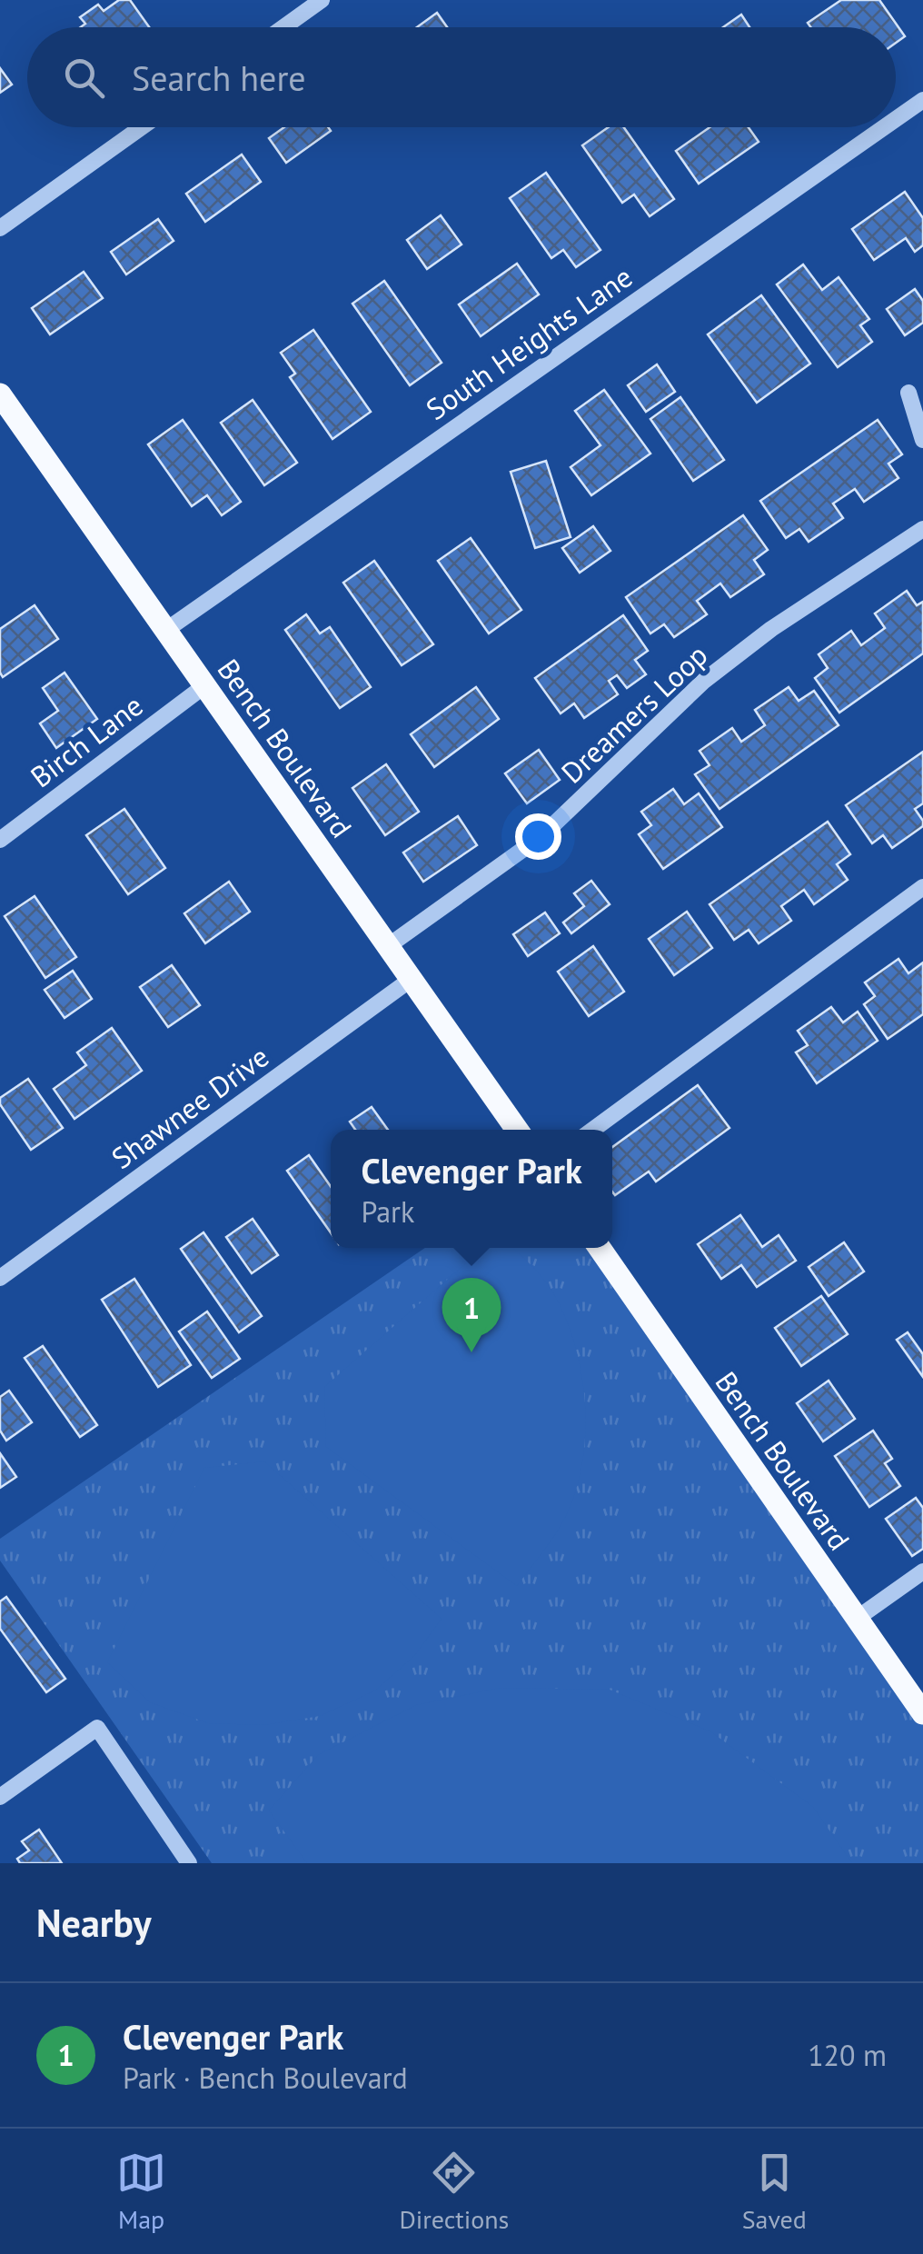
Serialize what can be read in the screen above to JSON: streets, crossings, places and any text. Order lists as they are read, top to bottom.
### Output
{
  "streets": {
    "main road": ["Bench Boulevard"],
    "street": [
      "South Heights Lane",
      "Dreamers Loop",
      "Birch Lane",
      "Shawnee Drive"
    ]
  },
  "crossings": [
    ["South Heights Lane", "Bench Boulevard"],
    ["Dreamers Loop", "Bench Boulevard"],
    ["Birch Lane", "Bench Boulevard"],
    ["Bench Boulevard", "Shawnee Drive"]
  ],
  "page": {
    "search": "Search here",
    "popup": ["Clevenger Park", "Park"],
    "pins": "1",
    "heading": "Nearby",
    "list": [
      {
        "mark": "1",
        "name": "Clevenger Park",
        "note": "Park · Bench Boulevard",
        "value": "120 m"
      }
    ],
    "nav": ["Map", "Directions", "Saved"]
  }
}
